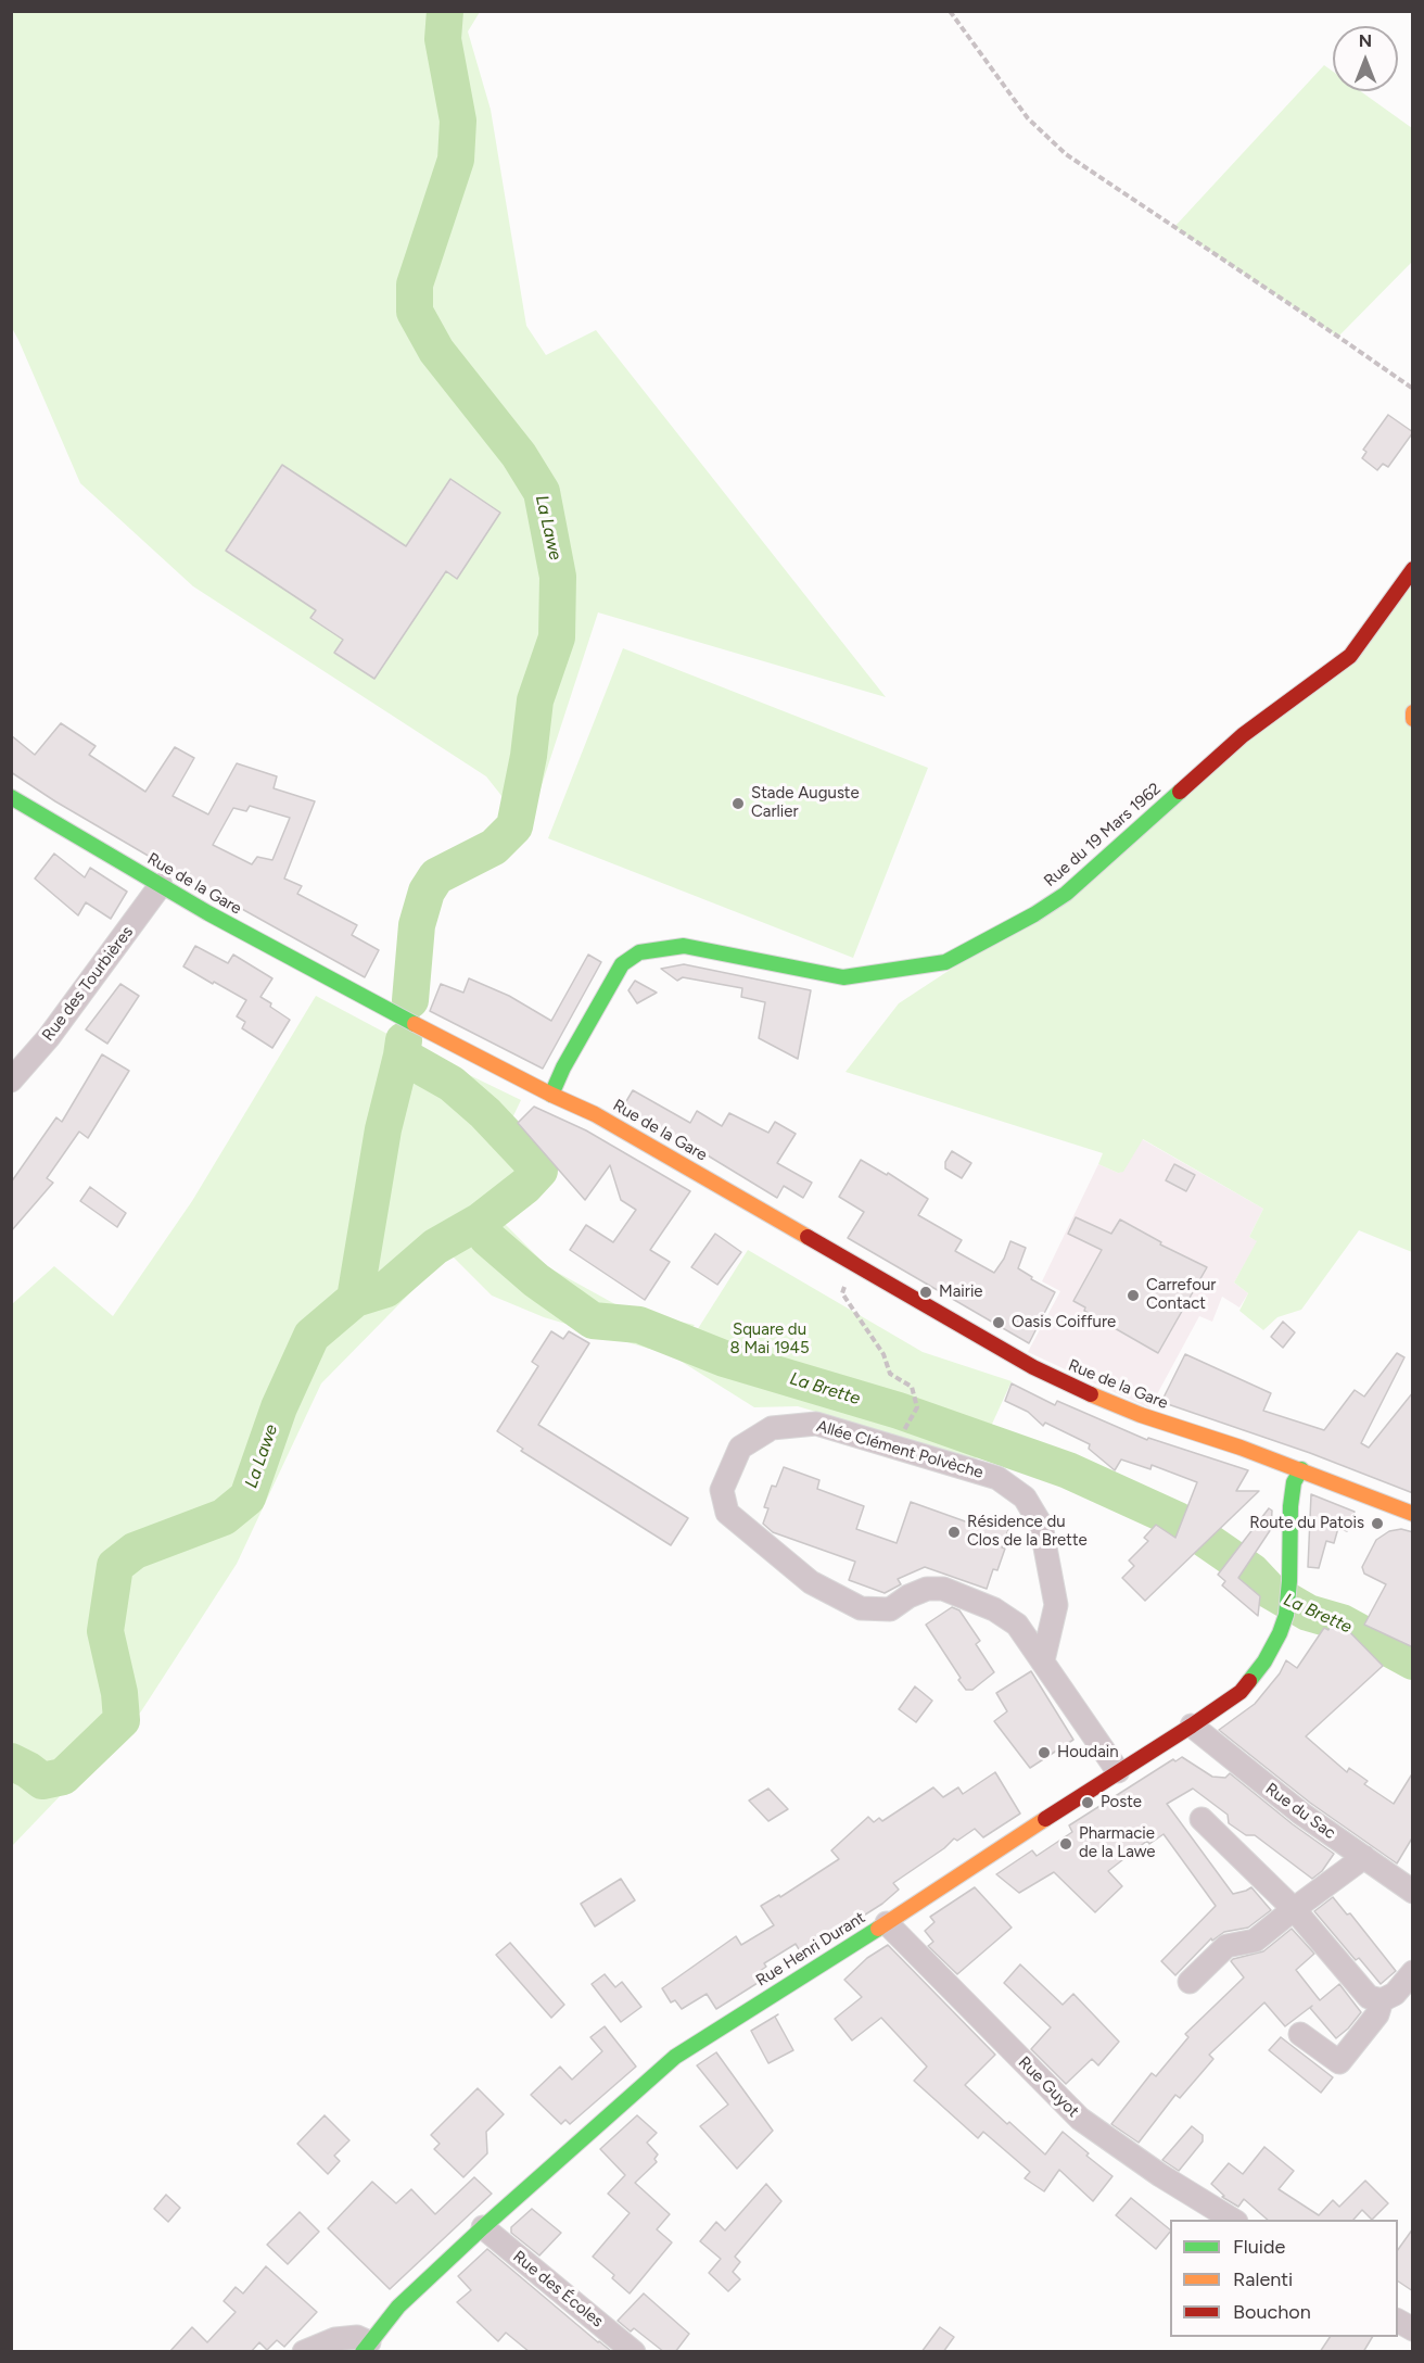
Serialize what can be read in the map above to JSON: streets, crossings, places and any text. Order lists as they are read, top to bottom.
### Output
{
  "streets": {
    "street": [
      "Rue du 19 Mars 1962",
      "Rue de la Gare",
      "Rue des Tourbières",
      "Allée Clément Polvèche",
      "Rue du Sac",
      "Rue Henri Durant",
      "Rue Guyot",
      "Rue des Écoles"
    ]
  },
  "crossings": [
    ["Rue du 19 Mars 1962", "Rue de la Gare"],
    ["Rue de la Gare", "Rue des Tourbières"],
    ["Rue de la Gare", "Rue Henri Durant"],
    ["Allée Clément Polvèche", "Rue Henri Durant"],
    ["Rue du Sac", "Rue Henri Durant"],
    ["Rue Henri Durant", "Rue Guyot"],
    ["Rue Henri Durant", "Rue des Écoles"]
  ],
  "water": ["La Lawe", "La Brette"],
  "parks": ["Square du 8 Mai 1945"],
  "places": [
    "Stade Auguste Carlier",
    "Mairie",
    "Carrefour Contact",
    "Oasis Coiffure",
    "Route du Patois",
    "Résidence du Clos de la Brette",
    "Houdain",
    "Poste",
    "Pharmacie de la Lawe"
  ],
  "legend": ["Fluide", "Ralenti", "Bouchon"],
  "north": "top"
}
